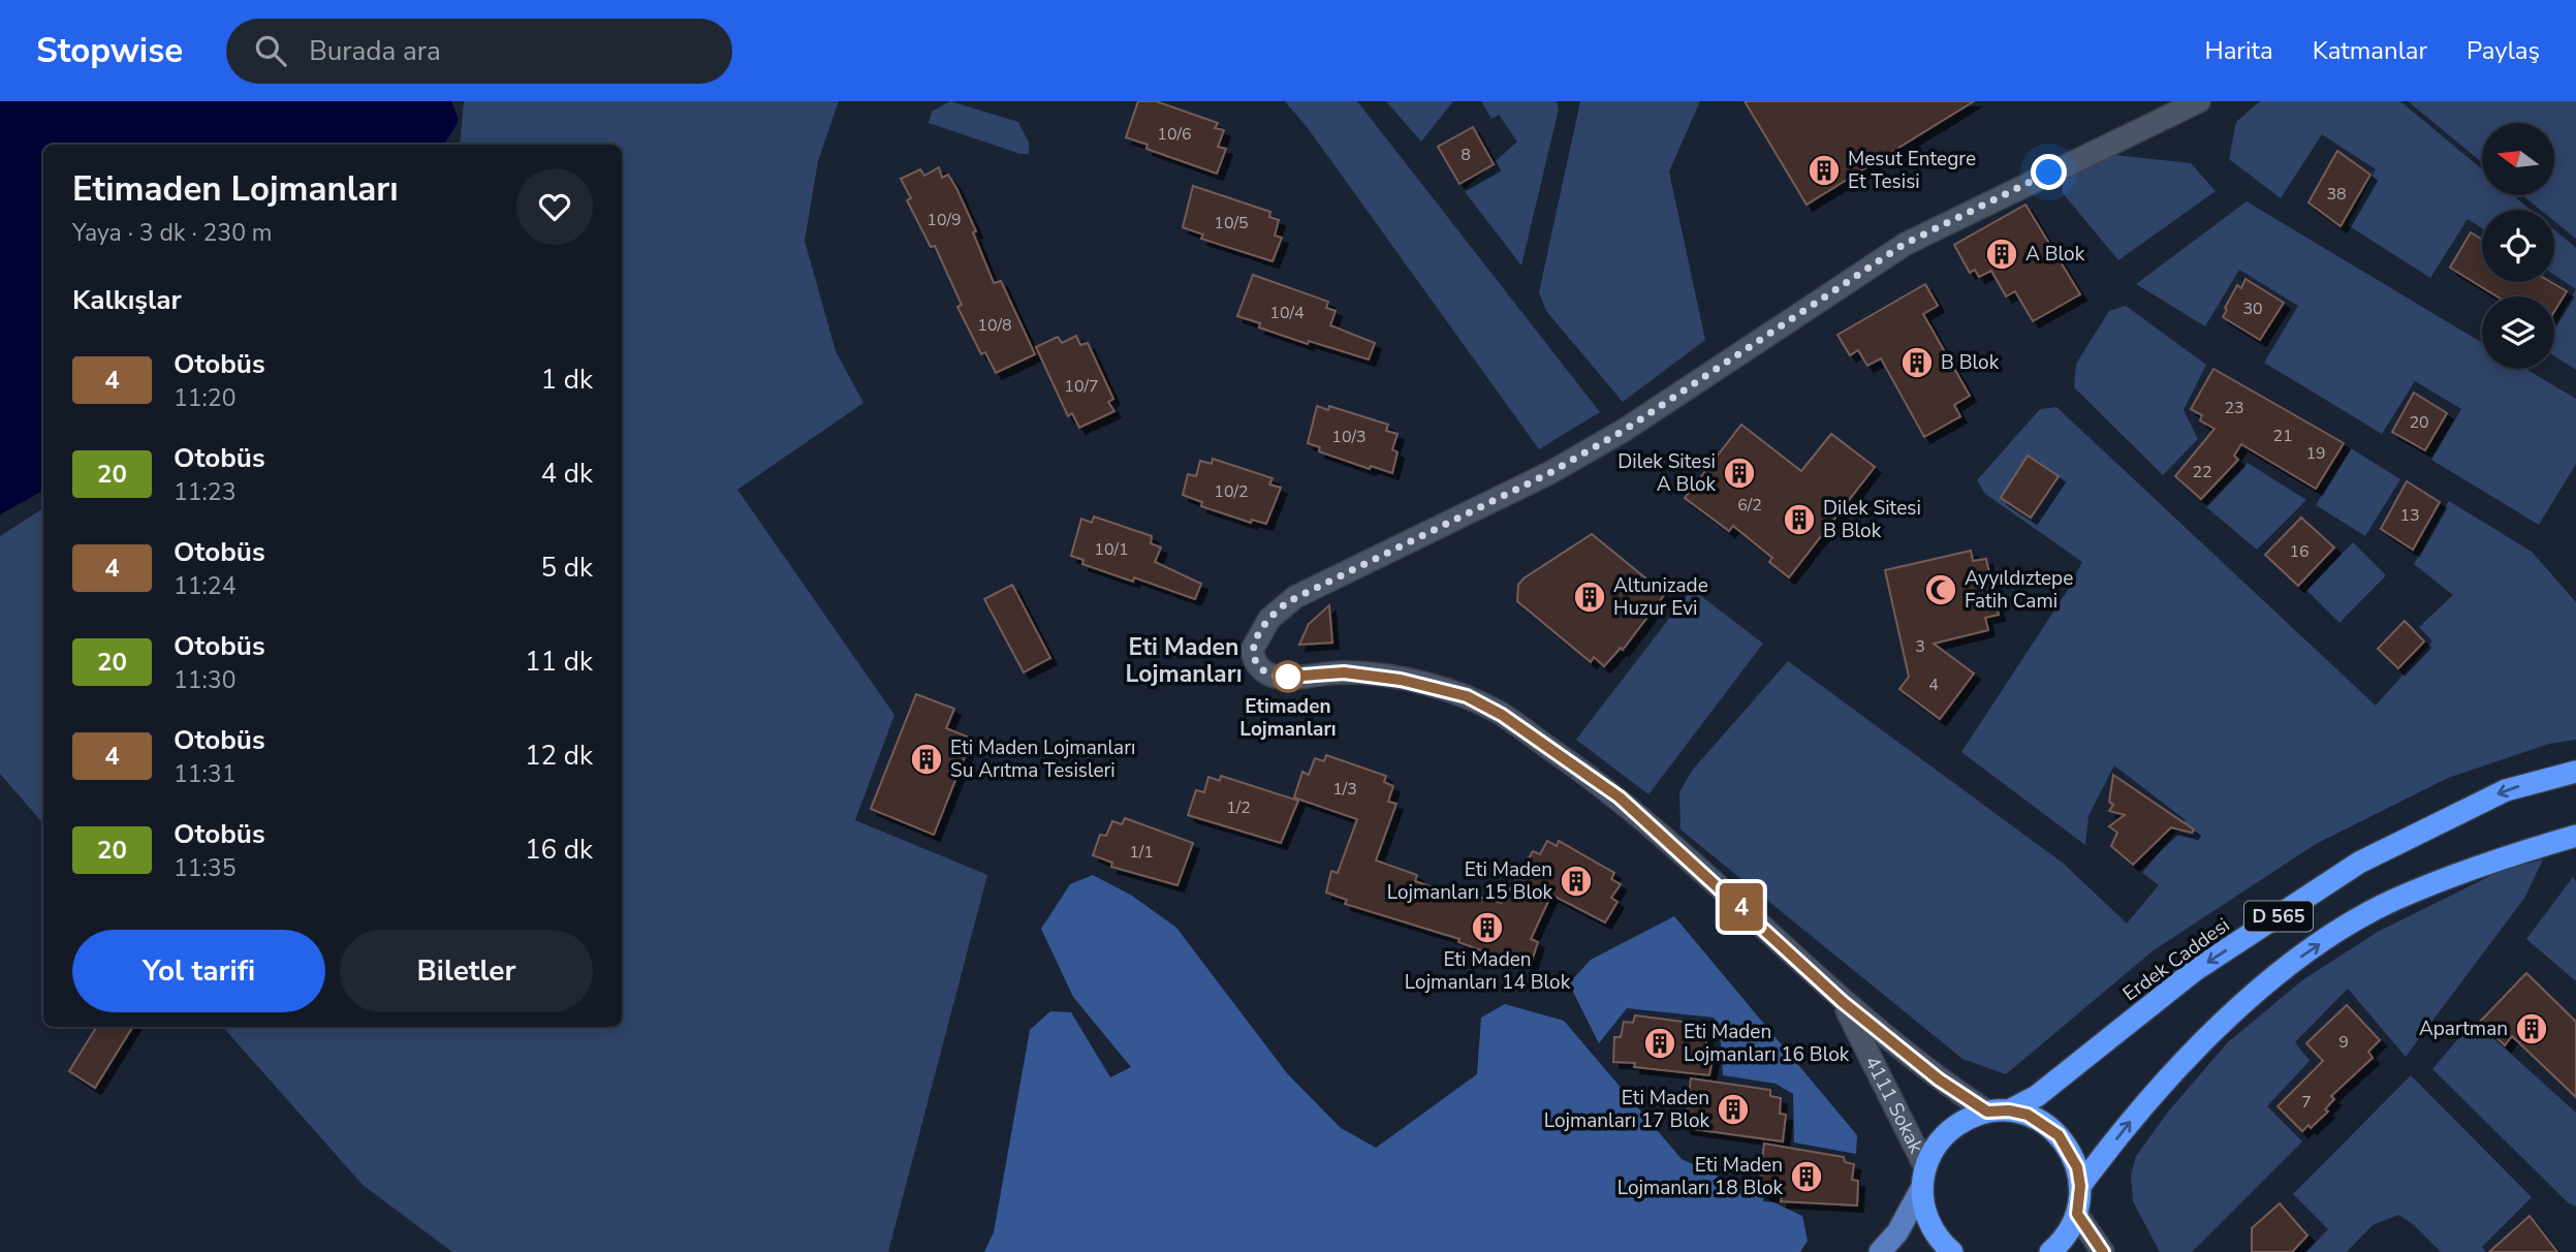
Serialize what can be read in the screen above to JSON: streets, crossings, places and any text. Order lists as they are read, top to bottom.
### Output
{
  "streets": {
    "highway": ["D 565", "Erdek Caddesi"],
    "street": ["4111 Sokak"]
  },
  "crossings": [
    ["D 565", "Erdek Caddesi"],
    ["D 565", "4111 Sokak"],
    ["Erdek Caddesi", "4111 Sokak"]
  ],
  "districts": ["Eti Maden Lojmanları"],
  "places": {
    "building": [
      "Mesut Entegre Et Tesisi",
      "A Blok",
      "B Blok",
      "Dilek Sitesi A Blok",
      "Dilek Sitesi B Blok",
      "Altunizade Huzur Evi",
      "Eti Maden Lojmanları Su Arıtma Tesisleri",
      "Eti Maden Lojmanları 15 Blok",
      "Eti Maden Lojmanları 14 Blok",
      "Apartman",
      "Eti Maden Lojmanları 16 Blok",
      "Eti Maden Lojmanları 17 Blok",
      "Eti Maden Lojmanları 18 Blok"
    ],
    "mosque": ["Ayyıldıztepe Fatih Cami"],
    "other": ["Etimaden Lojmanları"]
  },
  "lines": ["bus line 4"],
  "house_numbers": [
    "10/6",
    "8",
    "38",
    "10/9",
    "10/5",
    "30",
    "10/4",
    "10/8",
    "10/7",
    "23",
    "20",
    "21",
    "10/3",
    "19",
    "22",
    "10/2",
    "6/2",
    "13",
    "10/1",
    "16",
    "3",
    "4",
    "1/3",
    "1/2",
    "1/1",
    "9",
    "7"
  ],
  "north": "left",
  "page": {
    "header": "Stopwise",
    "search": "Burada ara",
    "nav": ["Harita", "Katmanlar", "Paylaş"],
    "on_map": "4",
    "heading": [
      ["Etimaden Lojmanları", "Yaya · 3 dk · 230 m"],
      "Kalkışlar"
    ],
    "list": [
      {
        "mark": "4",
        "name": "Otobüs",
        "note": "11:20",
        "value": "1 dk"
      },
      {
        "mark": "20",
        "name": "Otobüs",
        "note": "11:23",
        "value": "4 dk"
      },
      {
        "mark": "4",
        "name": "Otobüs",
        "note": "11:24",
        "value": "5 dk"
      },
      {
        "mark": "20",
        "name": "Otobüs",
        "note": "11:30",
        "value": "11 dk"
      },
      {
        "mark": "4",
        "name": "Otobüs",
        "note": "11:31",
        "value": "12 dk"
      },
      {
        "mark": "20",
        "name": "Otobüs",
        "note": "11:35",
        "value": "16 dk"
      }
    ],
    "buttons": ["Yol tarifi", "Biletler"]
  }
}
